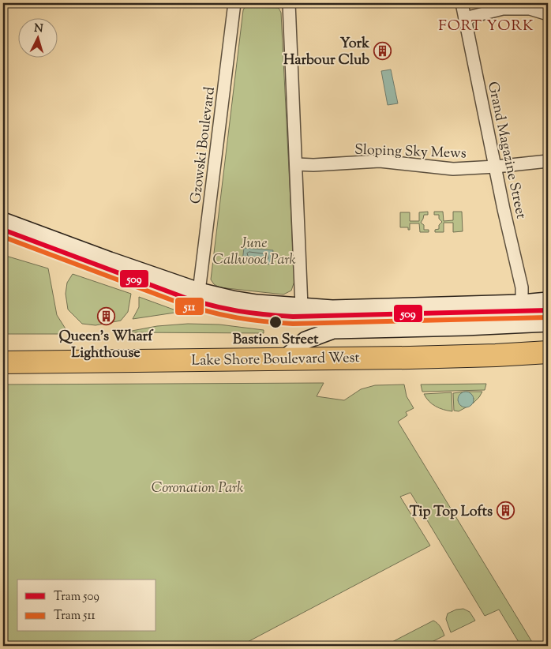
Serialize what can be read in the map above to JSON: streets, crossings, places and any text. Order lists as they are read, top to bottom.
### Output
{
  "streets": {
    "highway": ["Lake Shore Boulevard West"],
    "street": ["Gzowski Boulevard", "Grand Magazine Street", "Sloping Sky Mews"]
  },
  "crossings": [
    ["Grand Magazine Street", "Sloping Sky Mews"]
  ],
  "districts": ["FORT YORK"],
  "parks": ["June Callwood Park", "Coronation Park"],
  "places": {
    "building": ["York Harbour Club", "Queen's Wharf Lighthouse", "Tip Top Lofts"],
    "other": ["Bastion Street"]
  },
  "lines": ["tram line 509", "tram line 511"],
  "legend": ["Tram 509", "Tram 511"],
  "north": "top"
}
